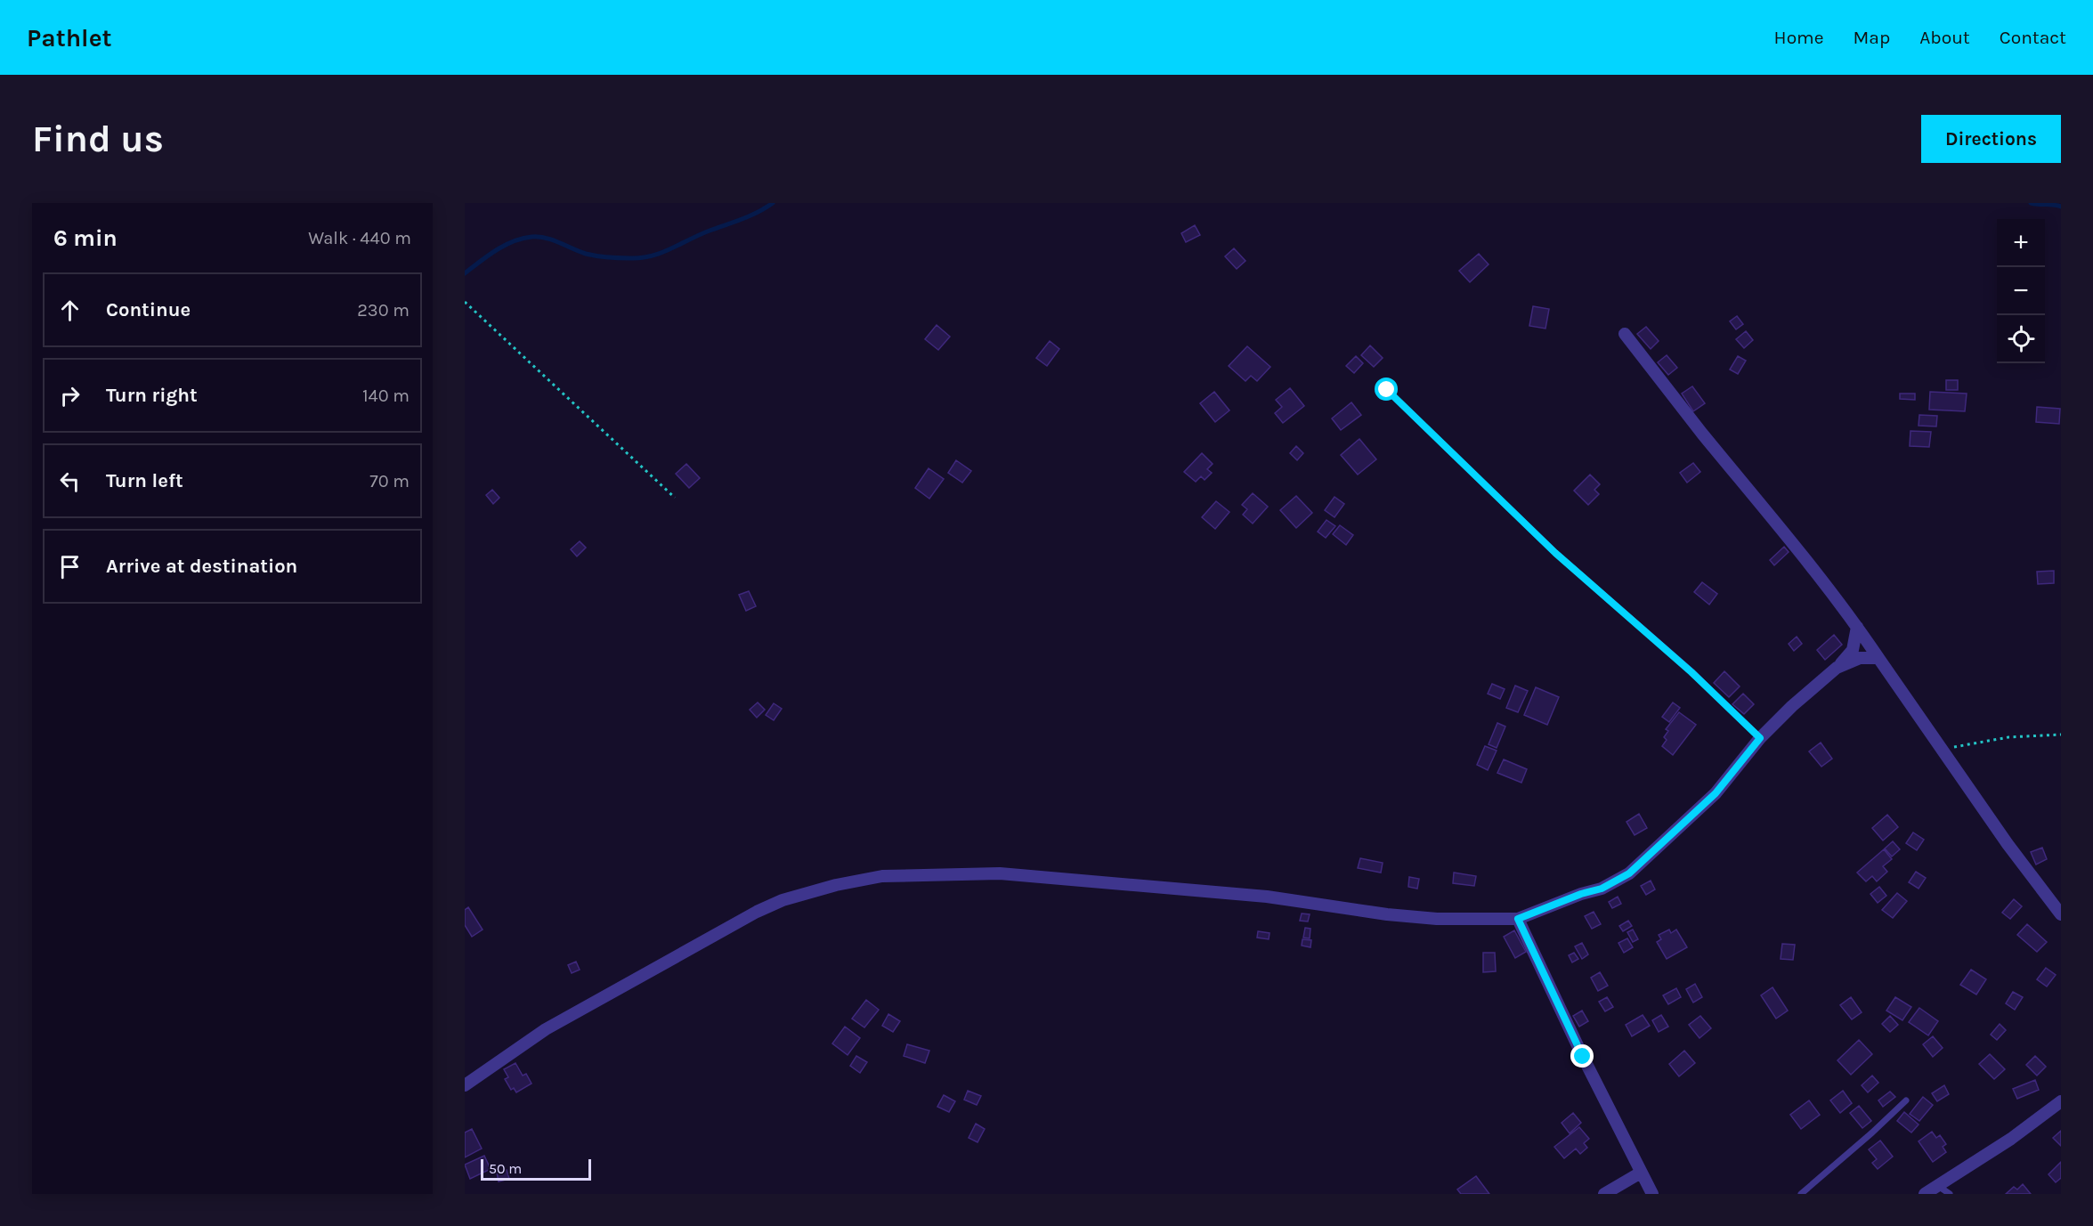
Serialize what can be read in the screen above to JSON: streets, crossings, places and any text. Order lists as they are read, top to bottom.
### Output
{
  "scale_bar": "50 m",
  "page": {
    "header": "Pathlet",
    "nav": [
      "Home",
      "Map",
      "About",
      "Contact"
    ],
    "buttons": "Directions",
    "title": "Find us",
    "heading": ["6 min", "Walk · 440 m"],
    "map_buttons": ["+", "−"],
    "list": [
      ["Continue", "230 m"],
      ["Turn right", "140 m"],
      ["Turn left", "70 m"],
      "Arrive at destination"
    ],
    "scale": "50 m"
  }
}
